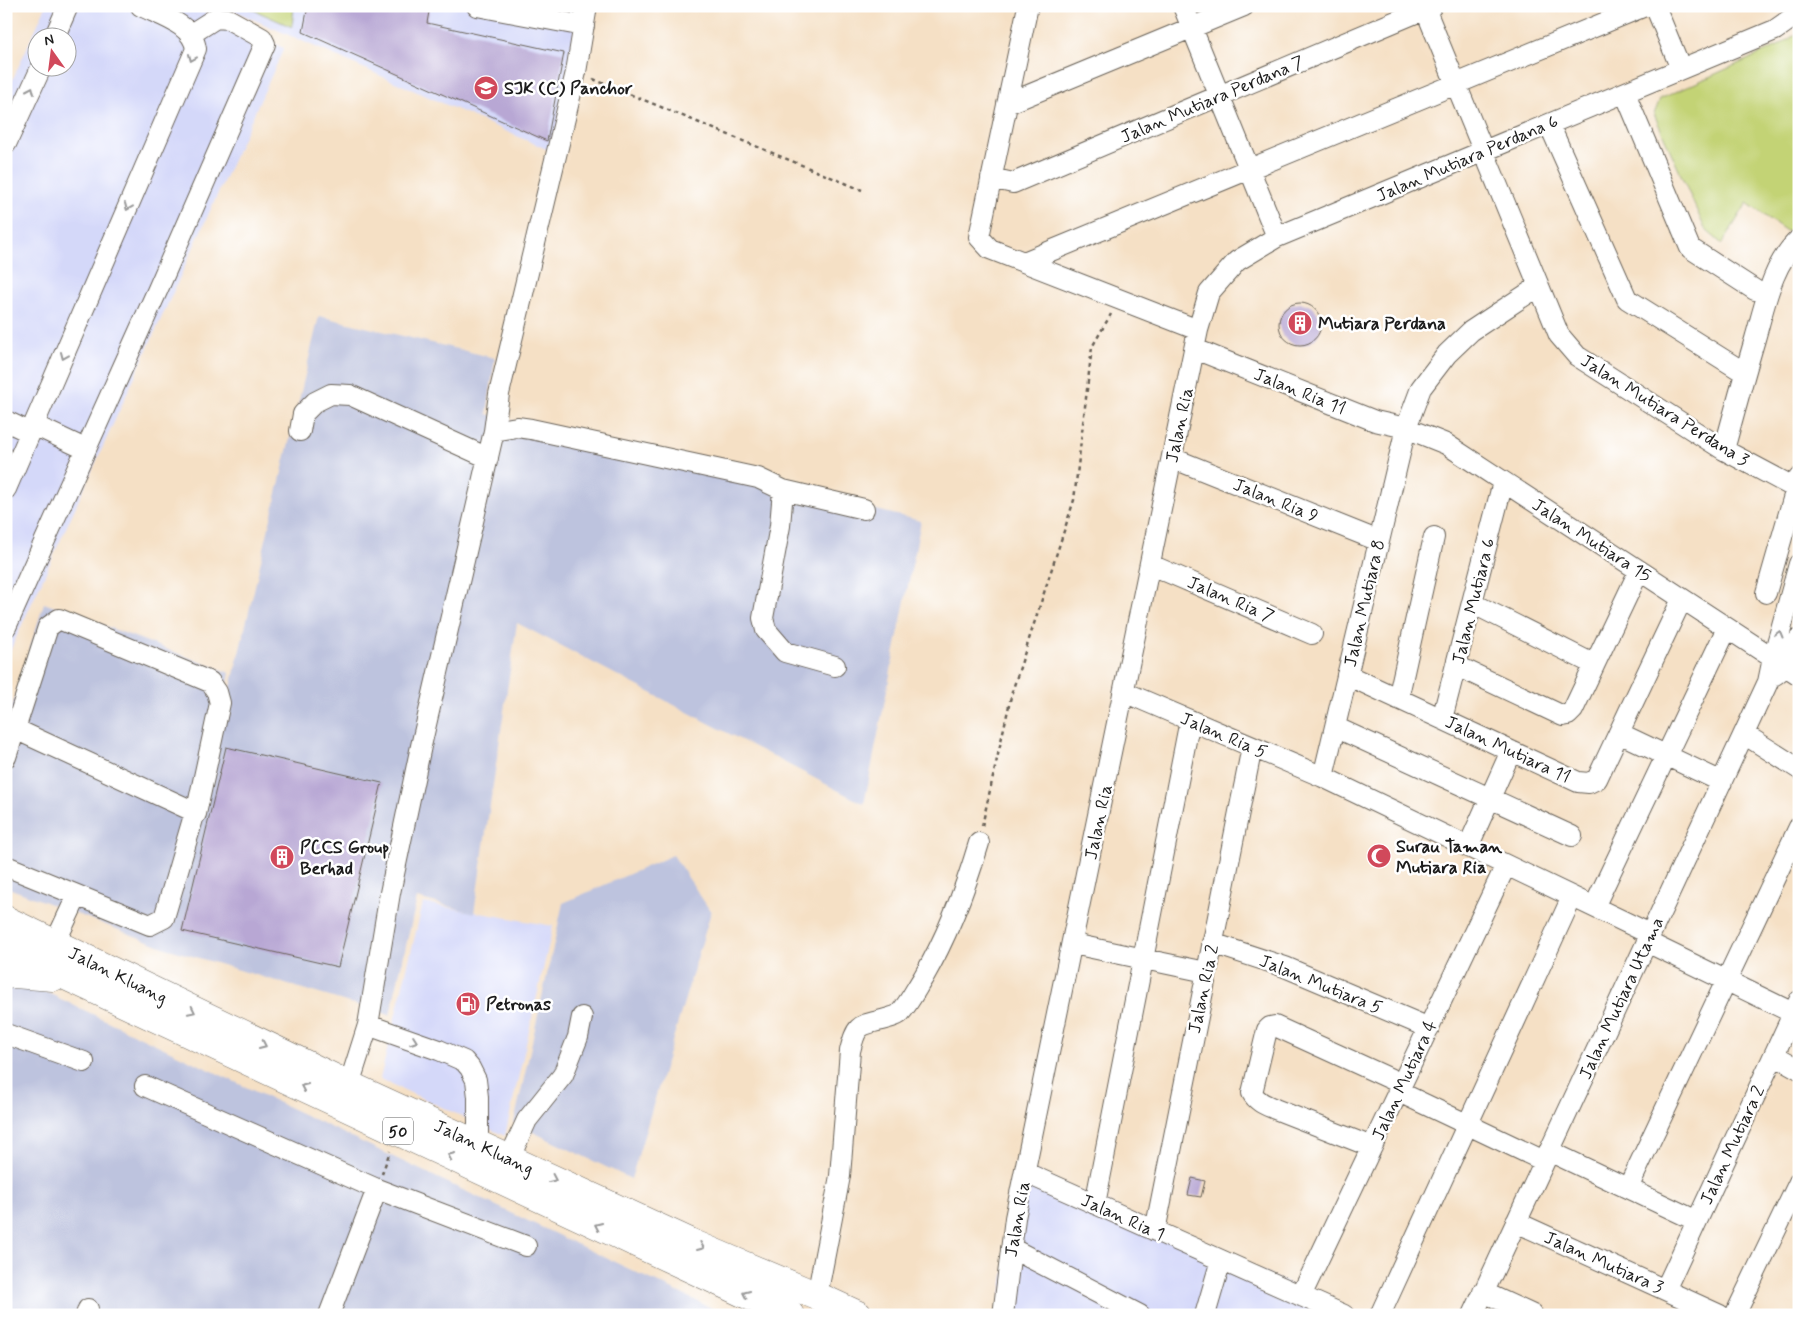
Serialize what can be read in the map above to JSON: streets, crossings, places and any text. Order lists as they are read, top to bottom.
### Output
{
  "streets": {
    "highway": ["Jalan Kluang", "50"],
    "street": [
      "Jalan Mutiara Perdana 7",
      "Jalan Mutiara Perdana 6",
      "Jalan Ria 11",
      "Jalan Mutiara Perdana 3",
      "Jalan Ria",
      "Jalan Ria 9",
      "Jalan Mutiara 15",
      "Jalan Ria 7",
      "Jalan Mutiara 6",
      "Jalan Mutiara 8",
      "Jalan Ria 5",
      "Jalan Mutiara 11",
      "Jalan Mutiara 5",
      "Jalan Ria 2",
      "Jalan Mutiara Utama",
      "Jalan Mutiara 4",
      "Jalan Mutiara 2",
      "Jalan Ria 1",
      "Jalan Mutiara 3"
    ]
  },
  "crossings": [
    ["Jalan Mutiara Perdana 7", "Jalan Ria 11"],
    ["Jalan Mutiara Perdana 7", "Jalan Mutiara Perdana 3"],
    ["Jalan Mutiara Perdana 6", "Jalan Ria 11"],
    ["Jalan Mutiara Perdana 6", "Jalan Mutiara Perdana 3"],
    ["Jalan Mutiara Perdana 6", "Jalan Ria"],
    ["Jalan Ria 11", "Jalan Ria"],
    ["Jalan Ria 11", "Jalan Mutiara 15"],
    ["Jalan Ria 11", "Jalan Mutiara 6"],
    ["Jalan Ria 11", "Jalan Mutiara 8"],
    ["Jalan Mutiara Perdana 3", "Jalan Mutiara 8"],
    ["Jalan Ria", "Jalan Ria 9"],
    ["Jalan Ria", "Jalan Ria 7"],
    ["Jalan Ria", "Jalan Ria 5"],
    ["Jalan Ria", "Jalan Ria 1"],
    ["Jalan Ria 9", "Jalan Mutiara 8"],
    ["Jalan Mutiara 15", "Jalan Mutiara 6"],
    ["Jalan Mutiara 15", "Jalan Mutiara 11"],
    ["Jalan Mutiara 15", "Jalan Mutiara Utama"],
    ["Jalan Mutiara 6", "Jalan Mutiara 11"],
    ["Jalan Mutiara 8", "Jalan Ria 5"],
    ["Jalan Mutiara 8", "Jalan Mutiara 11"],
    ["Jalan Ria 5", "Jalan Ria 2"],
    ["Jalan Ria 5", "Jalan Mutiara Utama"],
    ["Jalan Ria 5", "Jalan Mutiara 4"],
    ["Jalan Ria 5", "Jalan Mutiara 2"],
    ["Jalan Mutiara 5", "Jalan Ria 2"],
    ["Jalan Mutiara 5", "Jalan Mutiara 4"],
    ["Jalan Ria 2", "Jalan Ria 1"],
    ["Jalan Mutiara Utama", "Jalan Mutiara 3"],
    ["Jalan Mutiara 4", "Jalan Ria 1"],
    ["Jalan Mutiara 2", "Jalan Mutiara 3"]
  ],
  "places": {
    "school or university": ["SJK (C) Panchor"],
    "building": ["Mutiara Perdana", "PCCS Group Berhad"],
    "mosque": ["Surau Taman Mutiara Ria"],
    "fuel station": ["Petronas"]
  },
  "north": "top"
}
